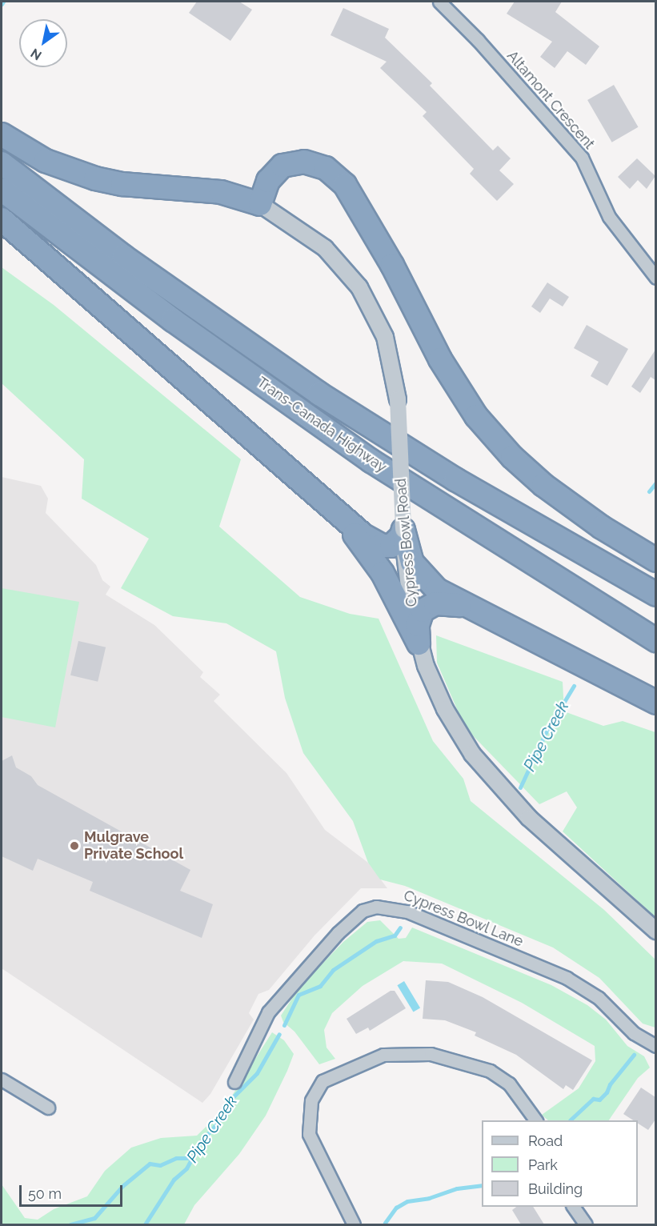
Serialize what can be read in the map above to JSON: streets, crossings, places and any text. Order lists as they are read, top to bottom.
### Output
{
  "streets": {
    "highway": ["Trans-Canada Highway"],
    "street": ["Altamont Crescent", "Cypress Bowl Road", "Cypress Bowl Lane"]
  },
  "water": ["Pipe Creek"],
  "places": ["Mulgrave Private School"],
  "legend": ["Road", "Park", "Building"],
  "scale_bar": "50 m",
  "north": "bottom left"
}
